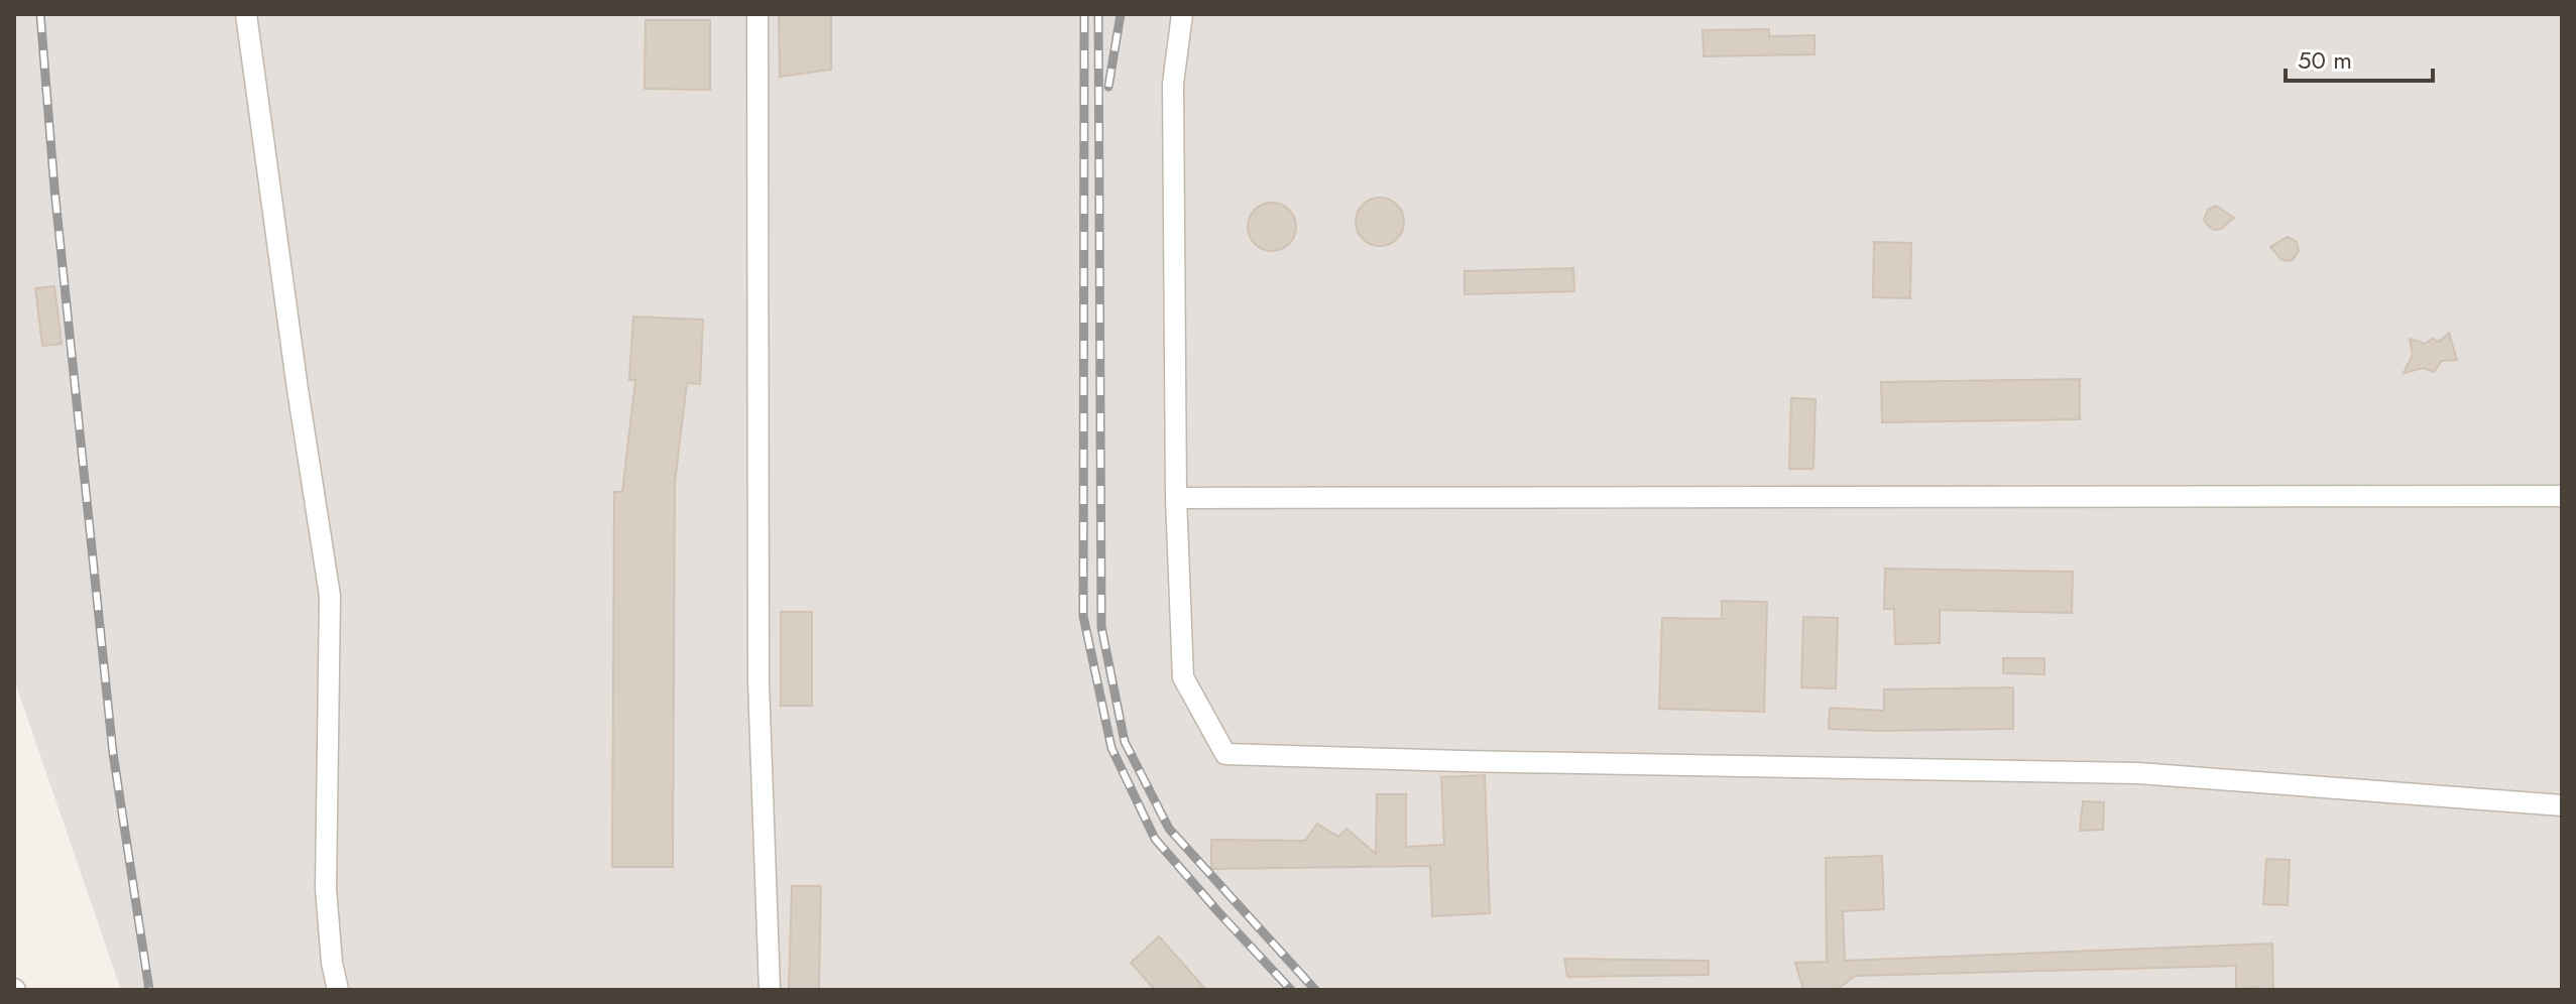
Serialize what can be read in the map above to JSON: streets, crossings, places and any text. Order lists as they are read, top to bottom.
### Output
{
  "scale_bar": "50 m"
}
